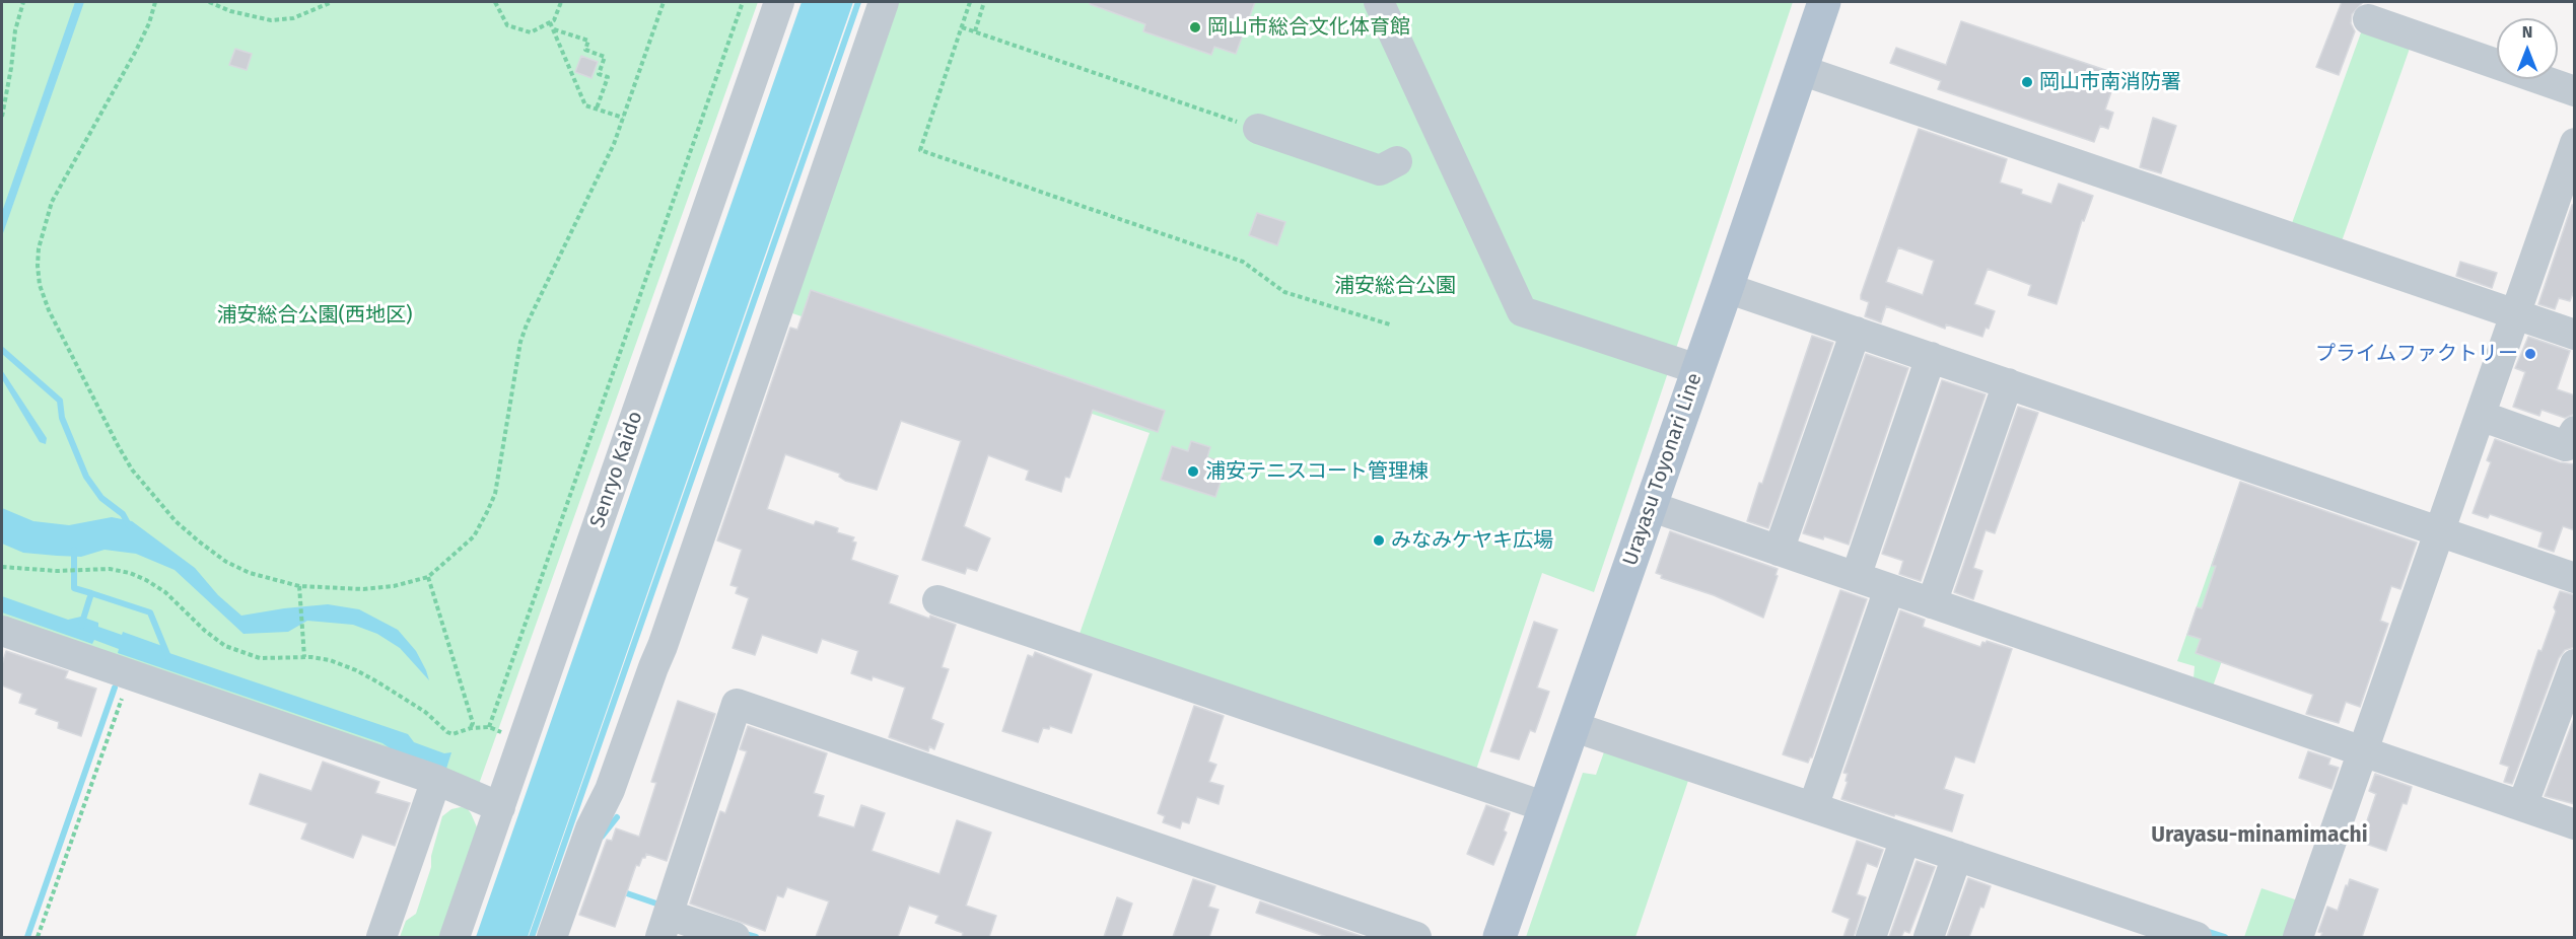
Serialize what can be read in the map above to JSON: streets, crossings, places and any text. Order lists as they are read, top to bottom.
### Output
{
  "streets": {
    "main road": ["Urayasu Toyonari Line"],
    "street": ["Senryo Kaido"]
  },
  "districts": ["Urayasu-minamimachi"],
  "parks": ["浦安総合公園", "浦安総合公園(西地区)"],
  "places": [
    "岡山市総合文化体育館",
    "岡山市南消防署",
    "プライムファクトリー",
    "浦安テニスコート管理棟",
    "みなみケヤキ広場"
  ],
  "north": "top"
}
